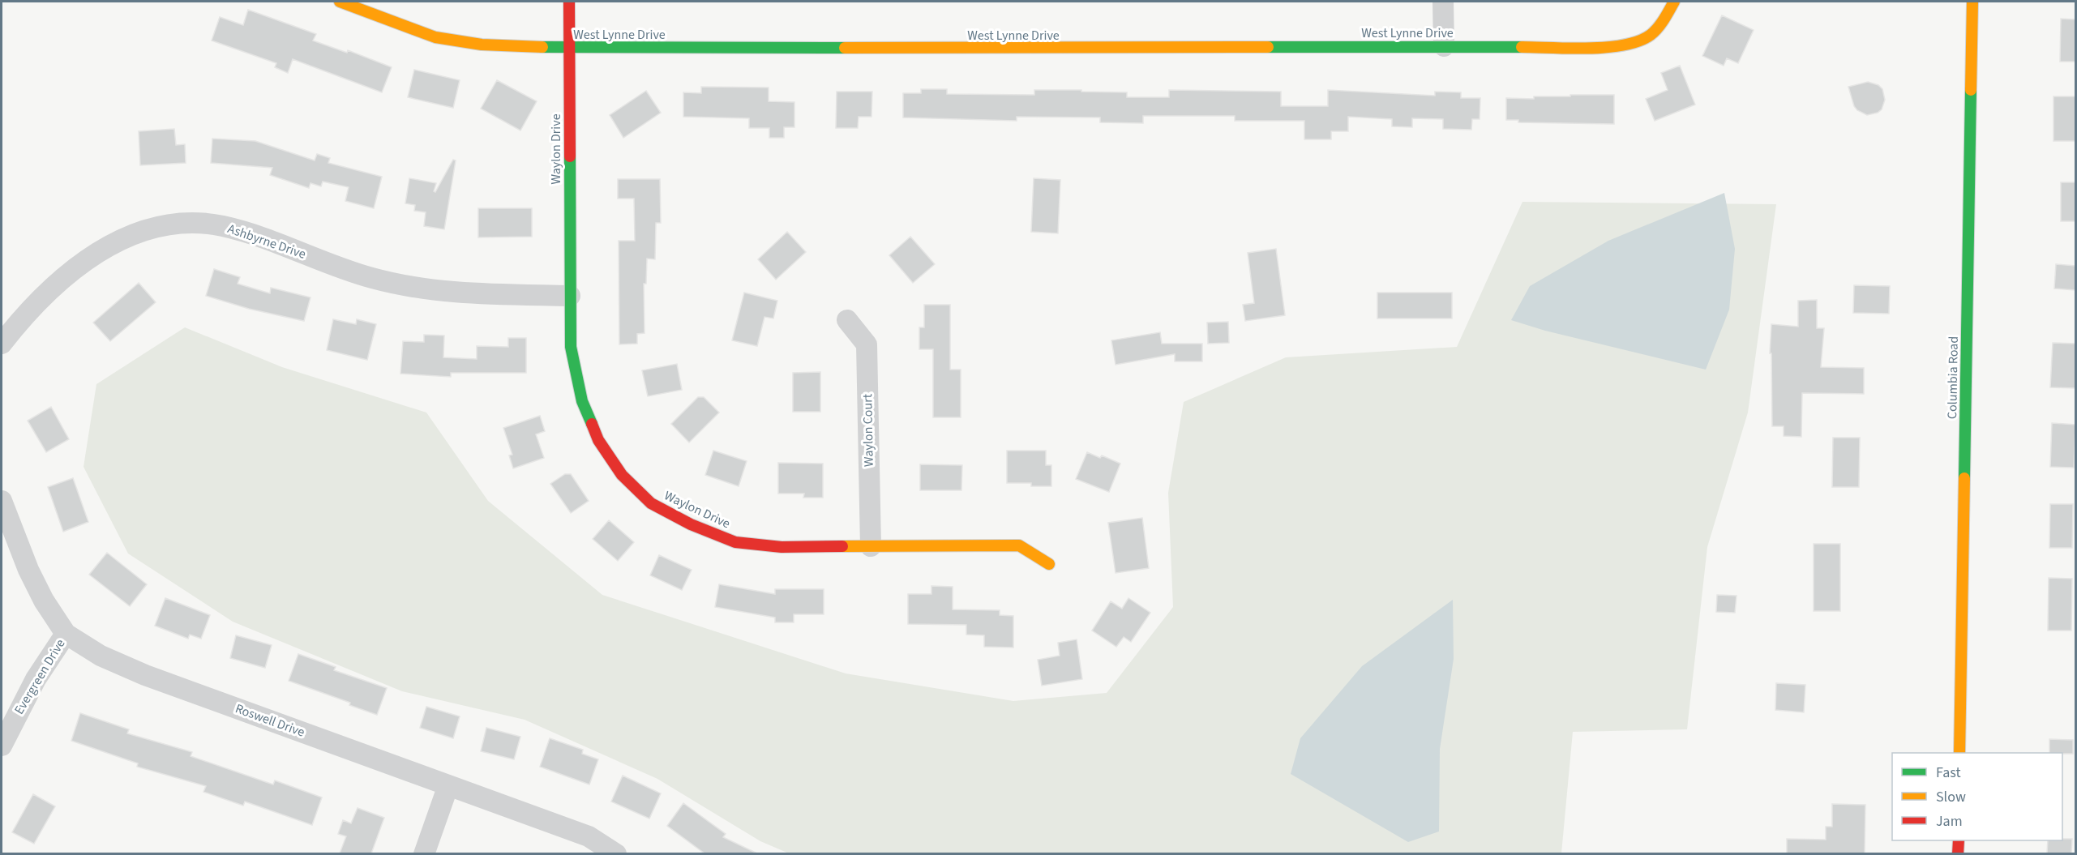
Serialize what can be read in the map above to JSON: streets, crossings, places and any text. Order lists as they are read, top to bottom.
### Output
{
  "streets": {
    "street": [
      "West Lynne Drive",
      "Waylon Drive",
      "Ashbyrne Drive",
      "Columbia Road",
      "Waylon Court",
      "Evergreen Drive",
      "Roswell Drive"
    ]
  },
  "crossings": [
    ["West Lynne Drive", "Waylon Drive"],
    ["Waylon Drive", "Ashbyrne Drive"],
    ["Waylon Drive", "Waylon Court"],
    ["Evergreen Drive", "Roswell Drive"]
  ],
  "legend": ["Fast", "Slow", "Jam"]
}
